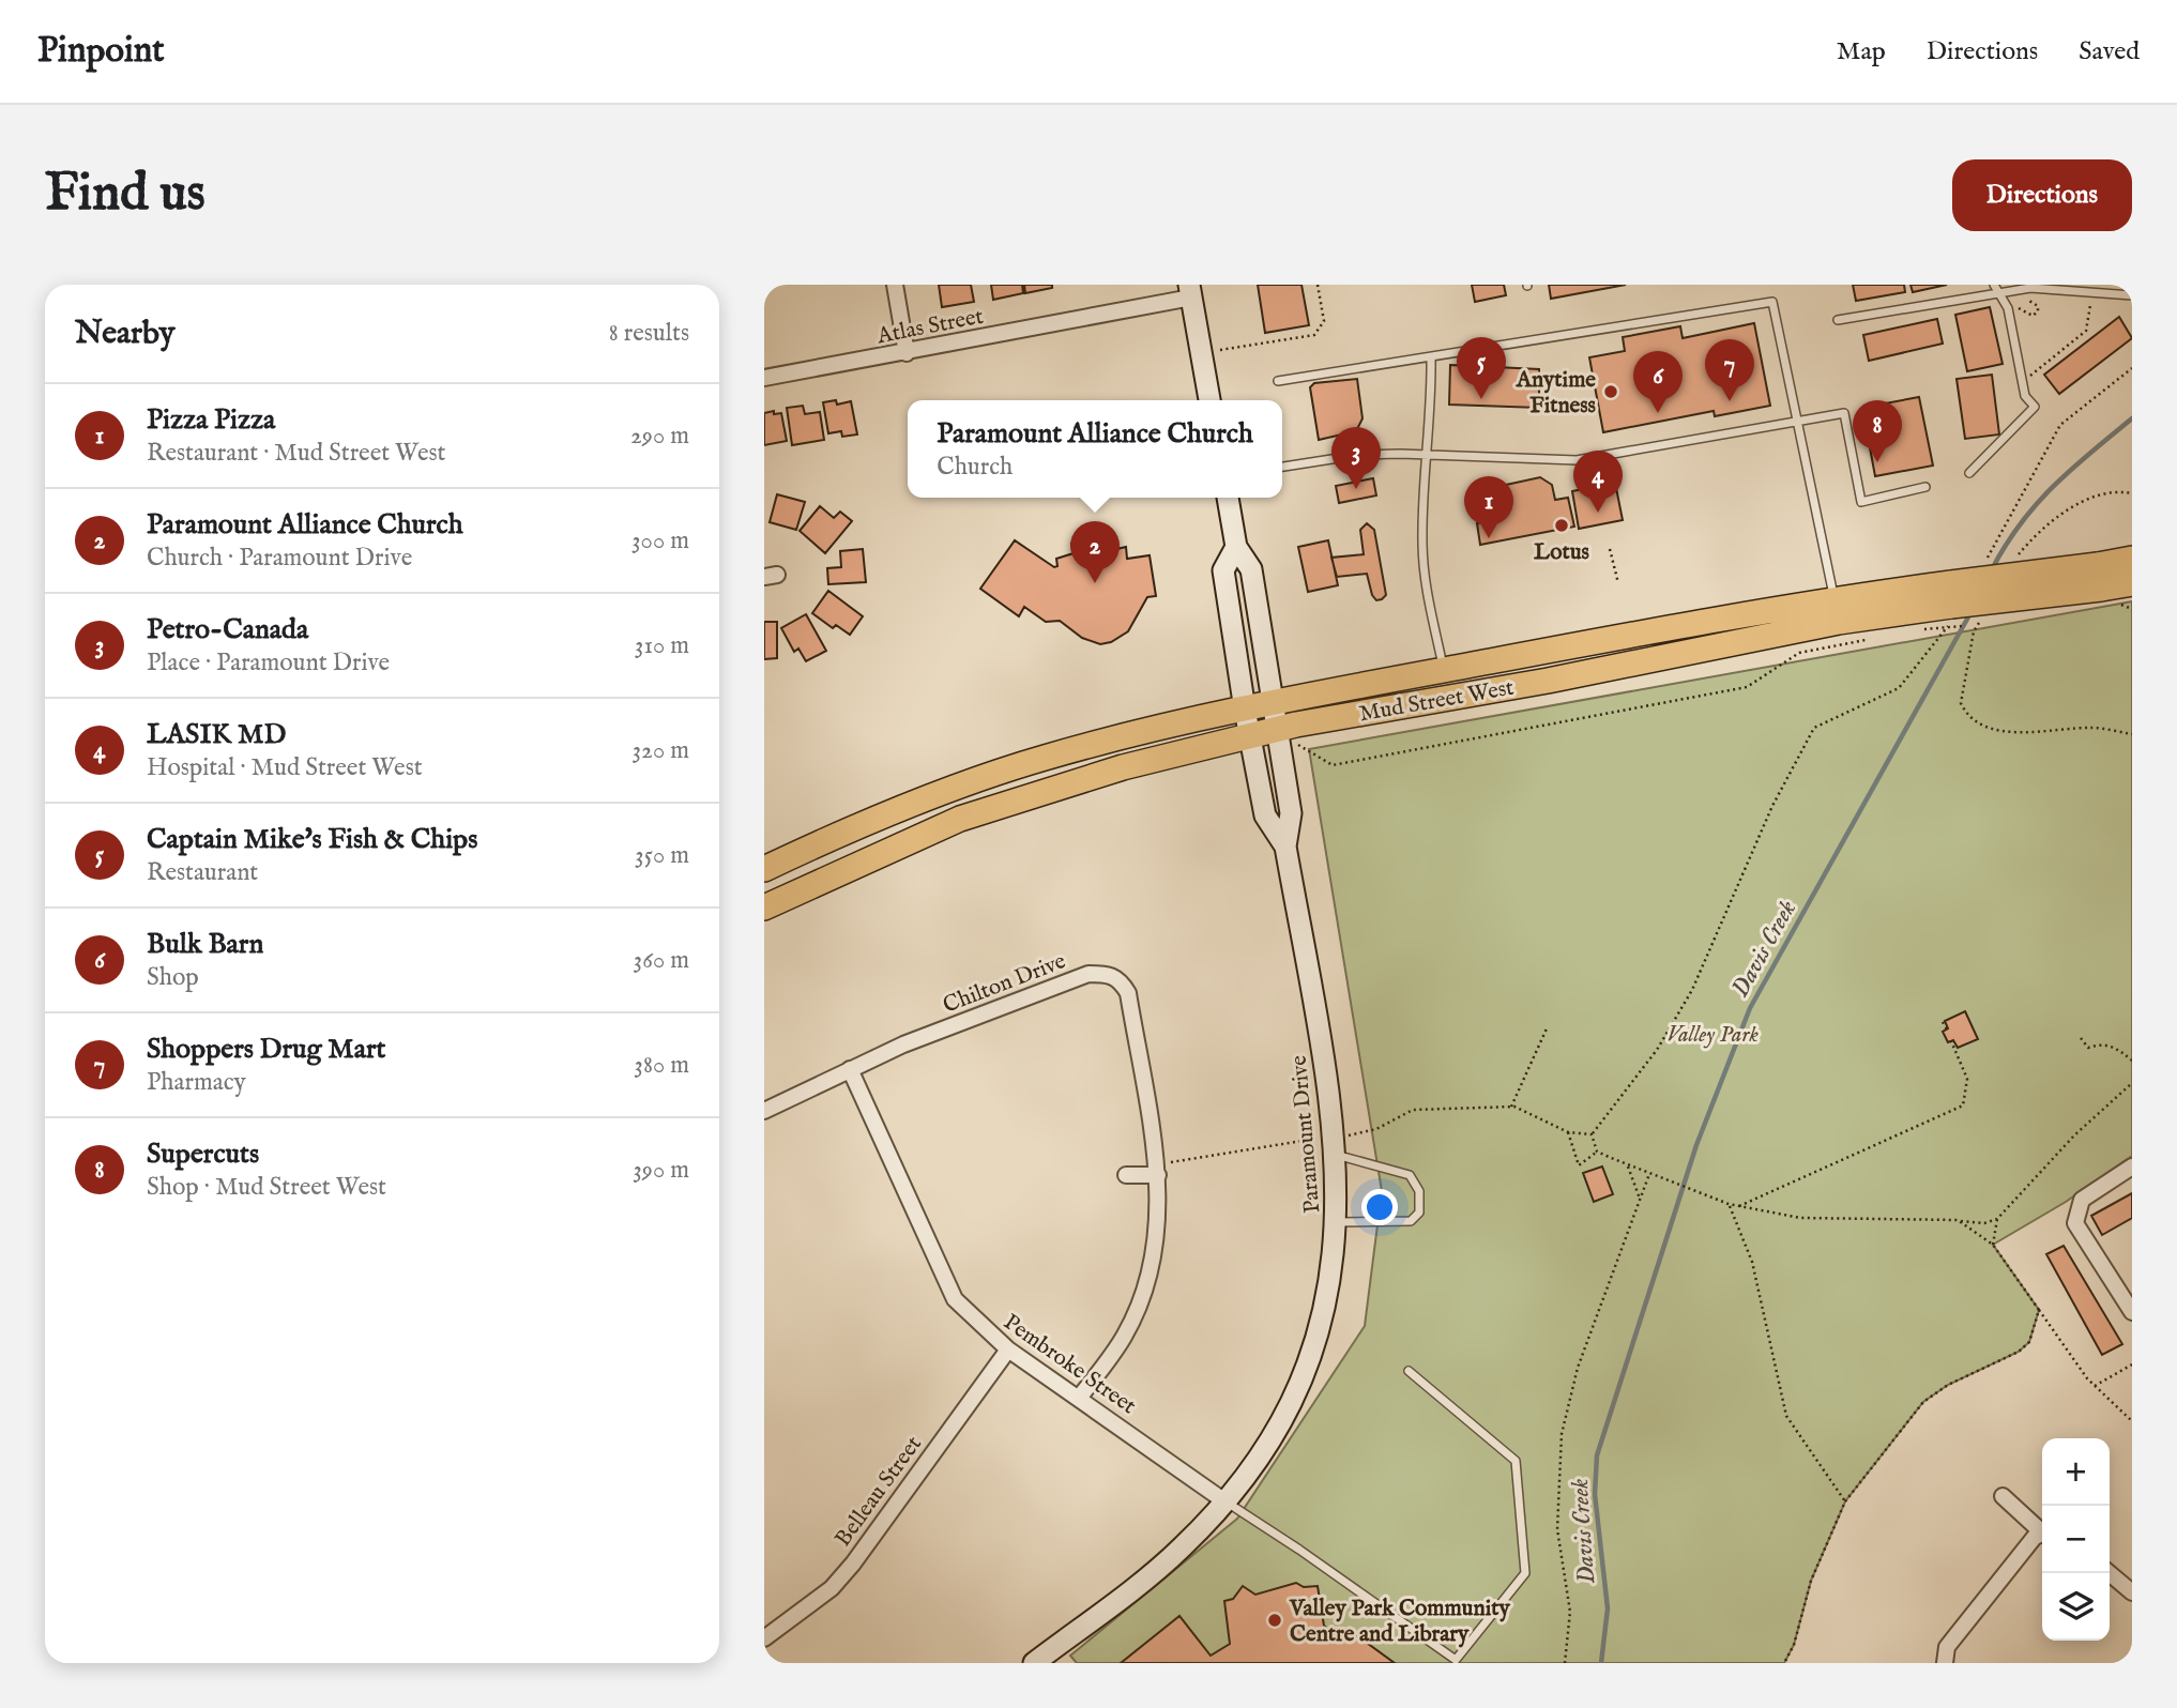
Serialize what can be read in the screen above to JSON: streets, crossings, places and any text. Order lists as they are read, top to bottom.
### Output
{
  "streets": {
    "main road": ["Mud Street West", "Paramount Drive"],
    "street": [
      "Atlas Street",
      "Chilton Drive",
      "Pembroke Street",
      "Belleau Street"
    ]
  },
  "crossings": [
    ["Mud Street West", "Paramount Drive"],
    ["Chilton Drive", "Pembroke Street"],
    ["Paramount Drive", "Pembroke Street"],
    ["Pembroke Street", "Belleau Street"]
  ],
  "water": ["Davis Creek"],
  "parks": ["Valley Park"],
  "places": ["Anytime Fitness", "Lotus", "Valley Park Community Centre and Library"],
  "page": {
    "header": "Pinpoint",
    "nav": ["Map", "Directions", "Saved"],
    "buttons": "Directions",
    "title": "Find us",
    "heading": ["Nearby", "8 results"],
    "pins": [
      "5",
      "7",
      "6",
      "8",
      "3",
      "4",
      "1",
      "2"
    ],
    "list": [
      {
        "mark": "1",
        "name": "Pizza Pizza",
        "note": "Restaurant · Mud Street West",
        "value": "290 m"
      },
      {
        "mark": "2",
        "name": "Paramount Alliance Church",
        "note": "Church · Paramount Drive",
        "value": "300 m"
      },
      {
        "mark": "3",
        "name": "Petro-Canada",
        "note": "Place · Paramount Drive",
        "value": "310 m"
      },
      {
        "mark": "4",
        "name": "LASIK MD",
        "note": "Hospital · Mud Street West",
        "value": "320 m"
      },
      {
        "mark": "5",
        "name": "Captain Mike's Fish & Chips",
        "note": "Restaurant",
        "value": "350 m"
      },
      {
        "mark": "6",
        "name": "Bulk Barn",
        "note": "Shop",
        "value": "360 m"
      },
      {
        "mark": "7",
        "name": "Shoppers Drug Mart",
        "note": "Pharmacy",
        "value": "380 m"
      },
      {
        "mark": "8",
        "name": "Supercuts",
        "note": "Shop · Mud Street West",
        "value": "390 m"
      }
    ],
    "popup": ["Paramount Alliance Church", "Church"],
    "map_buttons": ["+", "−"]
  }
}
